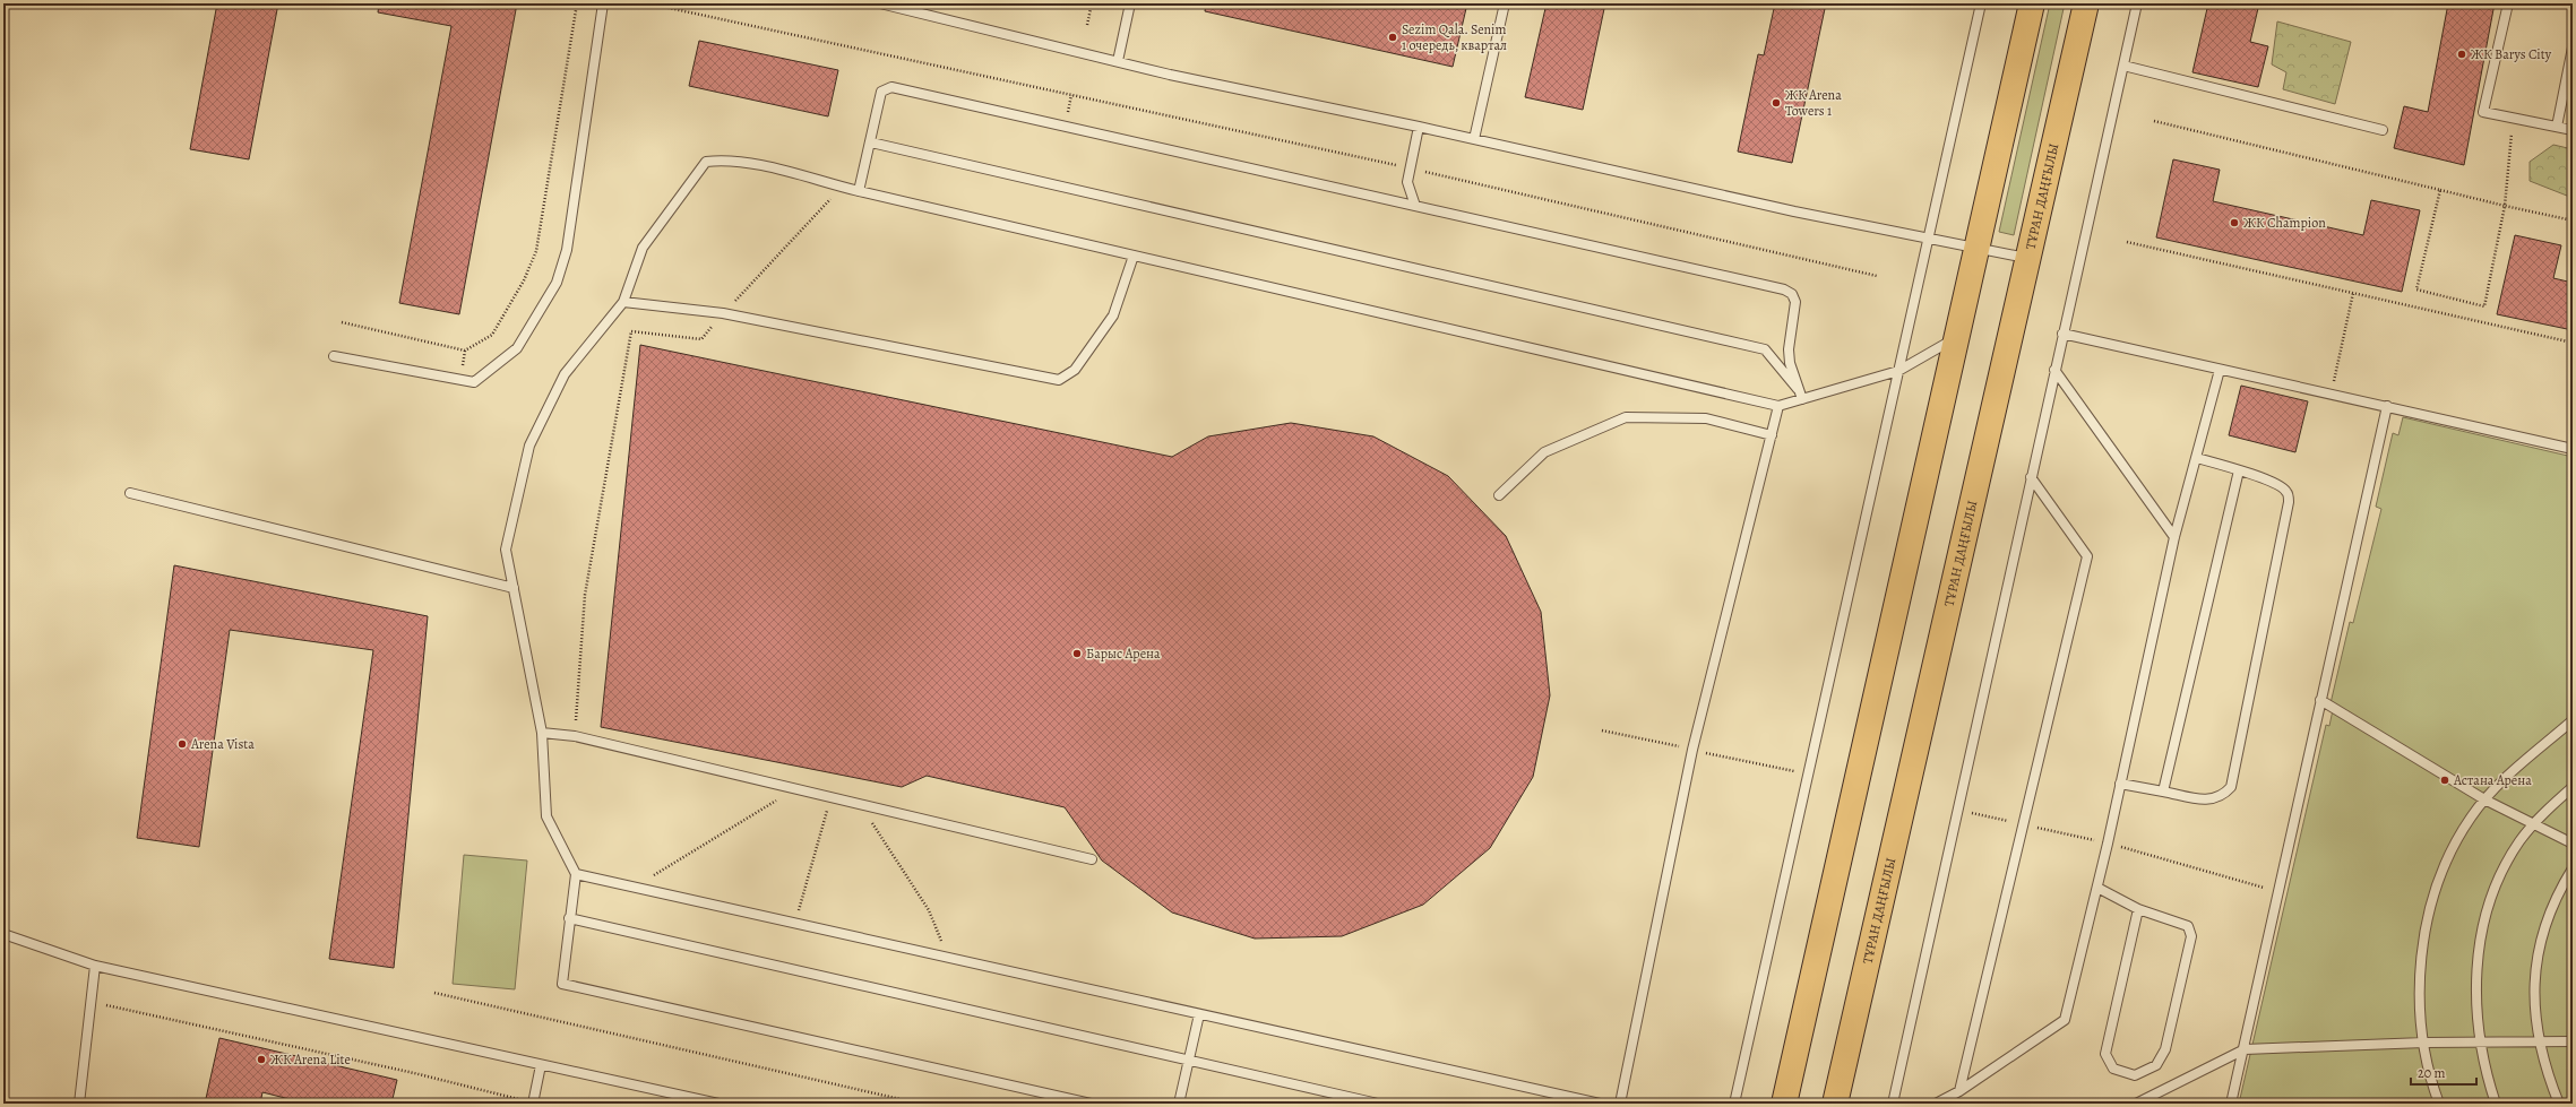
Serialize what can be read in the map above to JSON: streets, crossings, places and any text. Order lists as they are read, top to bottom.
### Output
{
  "streets": {
    "main road": ["ТҰРАН ДАҢҒЫЛЫ"]
  },
  "places": [
    "Sezim Qala. Senim 1 очередь, квартал",
    "ЖК Barys City",
    "ЖК Arena Towers 1",
    "ЖК Champion",
    "Барыс Арена",
    "Arena Vista",
    "Астана Арена",
    "ЖК Arena Lite"
  ],
  "scale_bar": "20 m"
}
